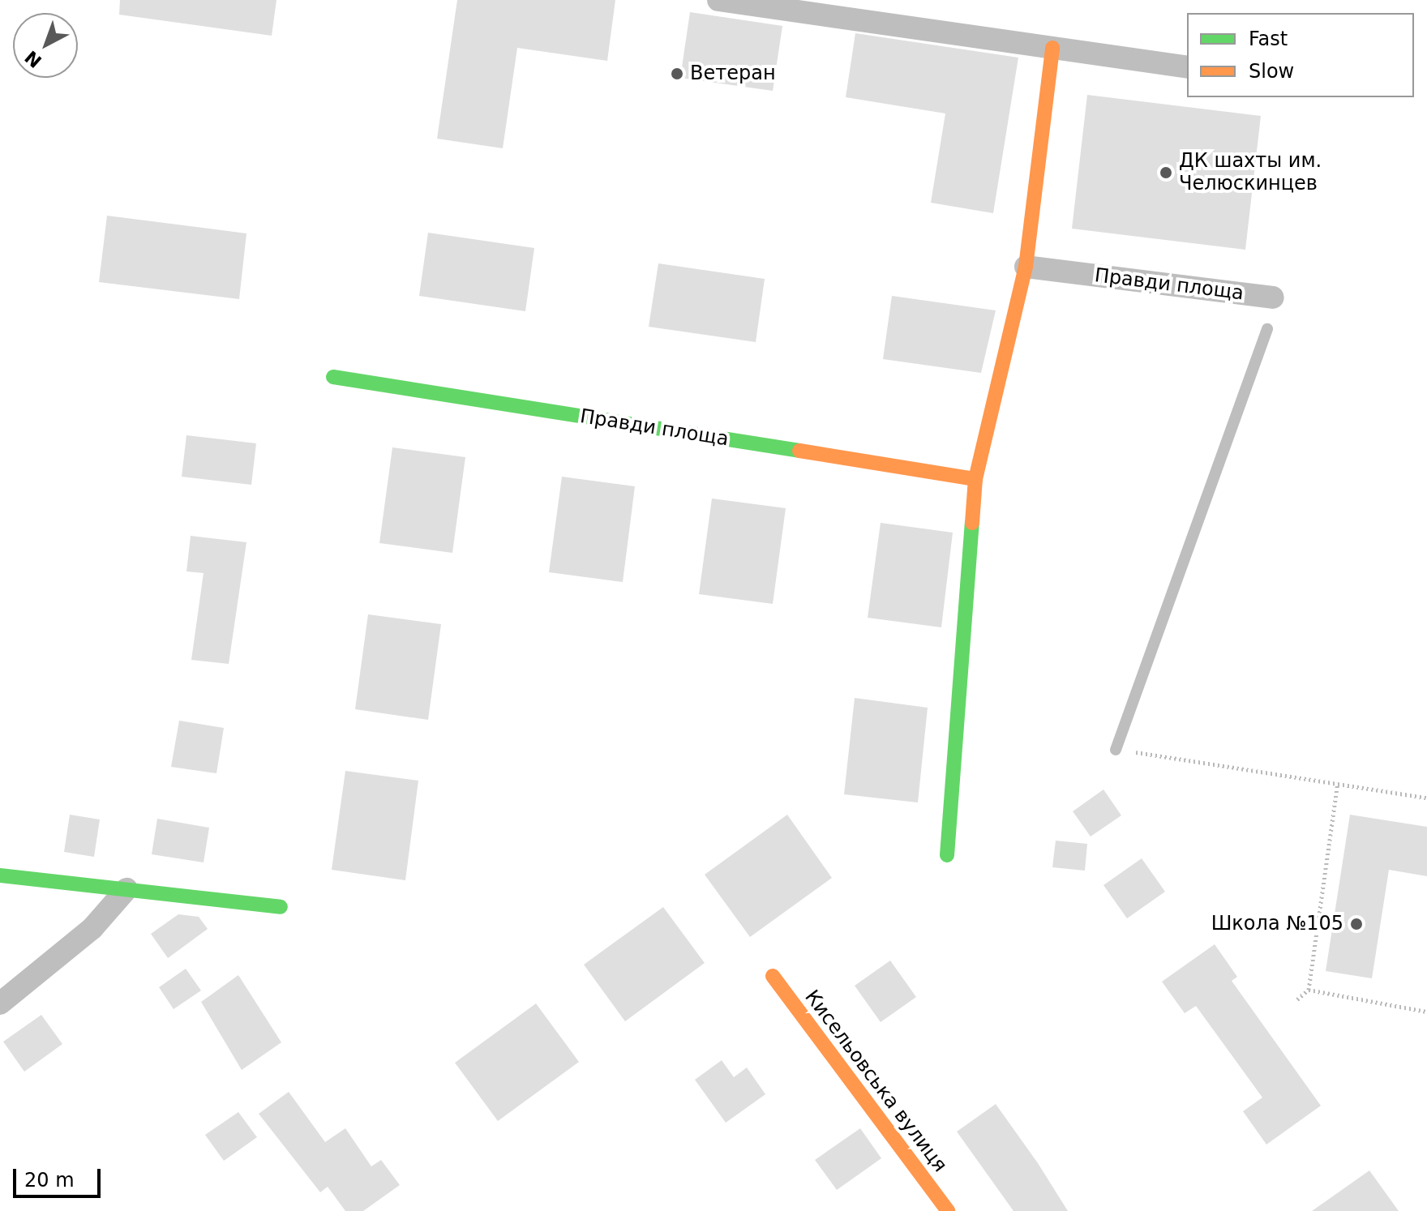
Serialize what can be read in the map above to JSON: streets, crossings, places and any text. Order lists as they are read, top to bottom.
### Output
{
  "streets": {
    "street": ["Правди площа", "Кисельовська вулиця"]
  },
  "places": ["Ветеран", "ДК шахты им. Челюскинцев", "Школа №105"],
  "legend": ["Fast", "Slow"],
  "scale_bar": "20 m",
  "north": "bottom left"
}
